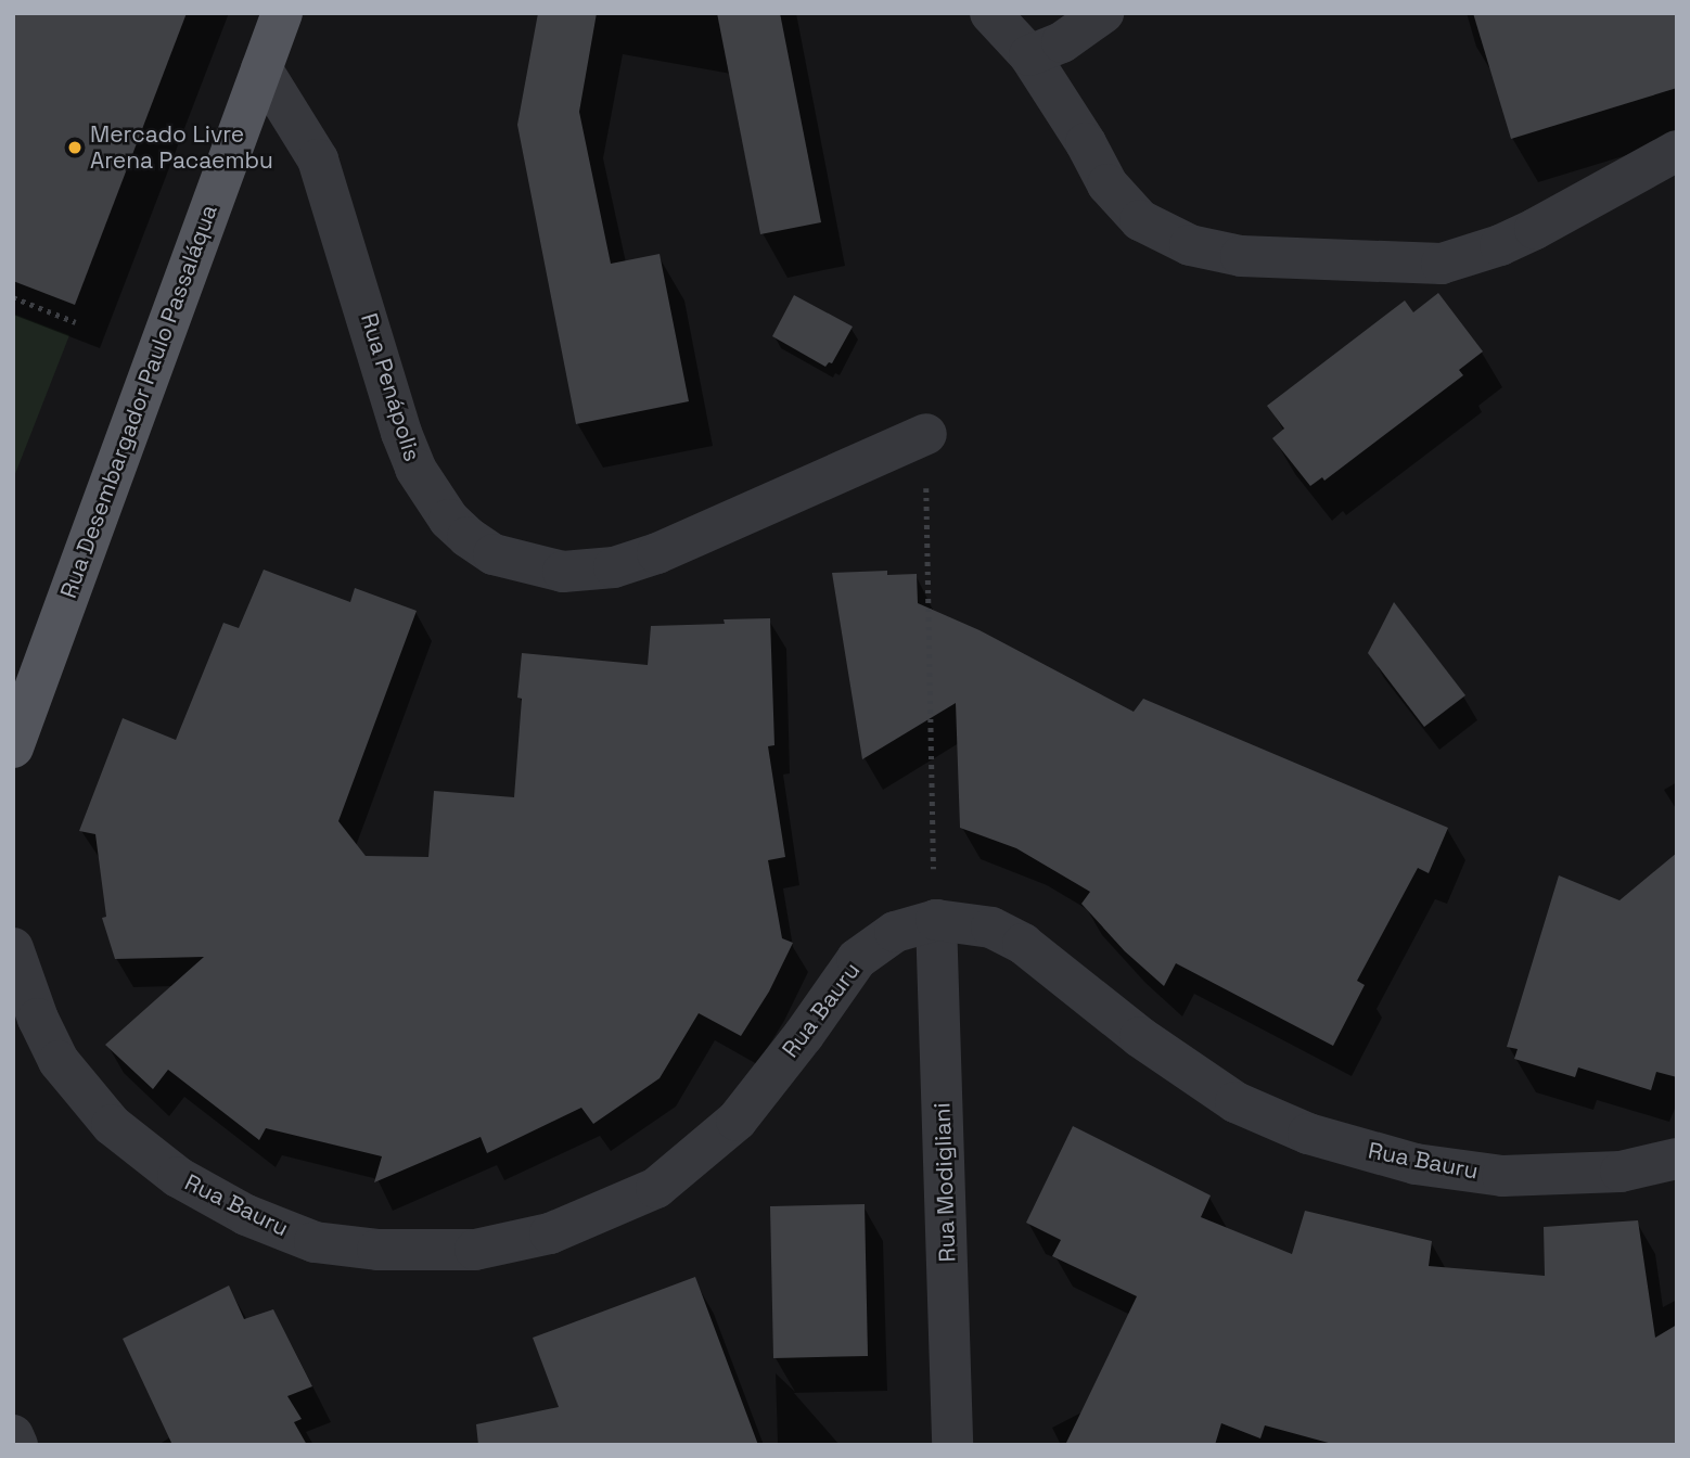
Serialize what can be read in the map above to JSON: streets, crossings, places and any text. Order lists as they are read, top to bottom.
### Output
{
  "streets": {
    "main road": ["Rua Desembargador Paulo Passaláqua"],
    "street": ["Rua Penápolis", "Rua Bauru", "Rua Modigliani"]
  },
  "crossings": [
    ["Rua Penápolis", "Rua Desembargador Paulo Passaláqua"],
    ["Rua Bauru", "Rua Modigliani"]
  ],
  "places": ["Mercado Livre Arena Pacaembu"]
}
